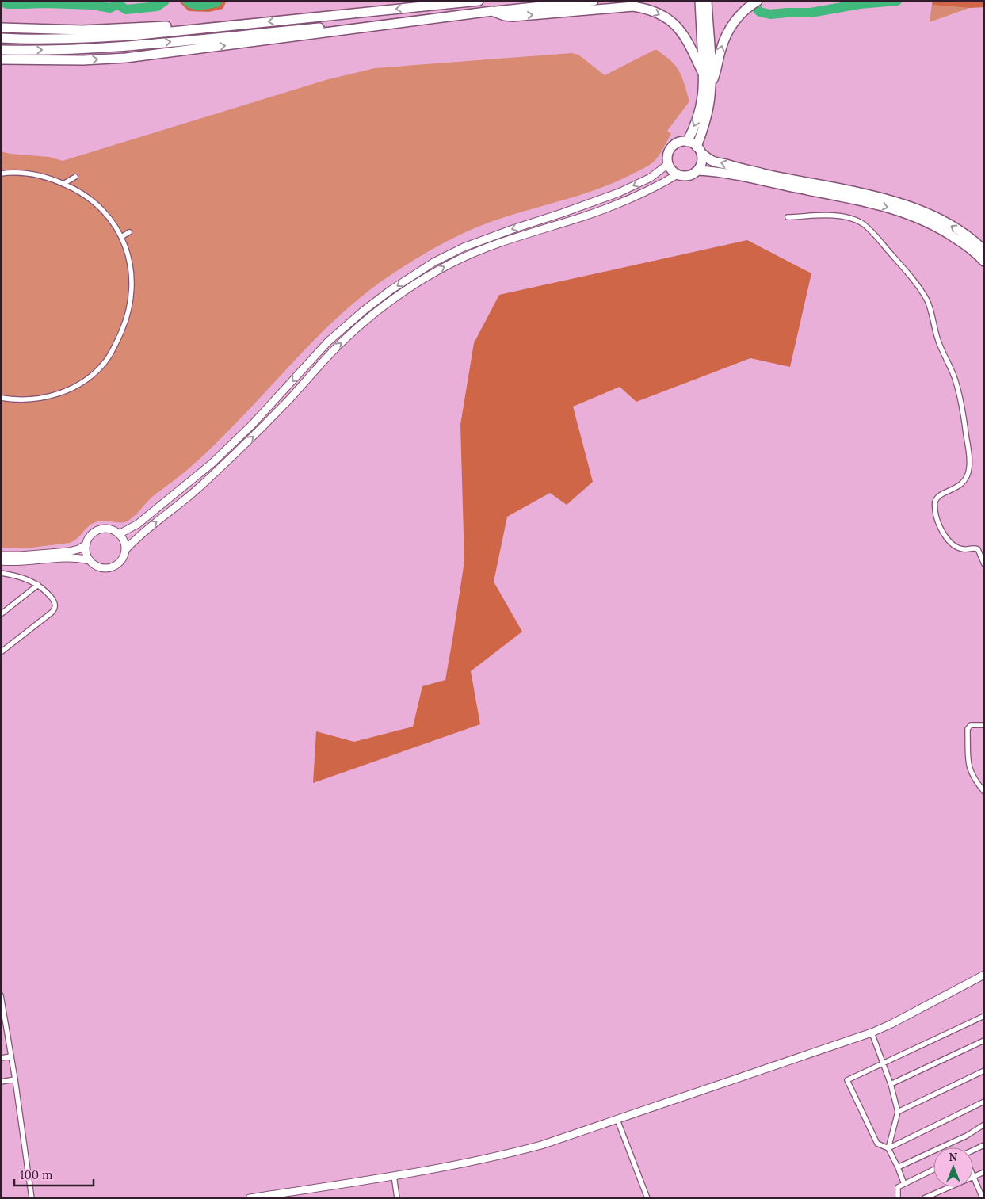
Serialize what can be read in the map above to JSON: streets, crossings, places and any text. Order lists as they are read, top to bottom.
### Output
{
  "scale_bar": "100 m",
  "north": "top"
}
